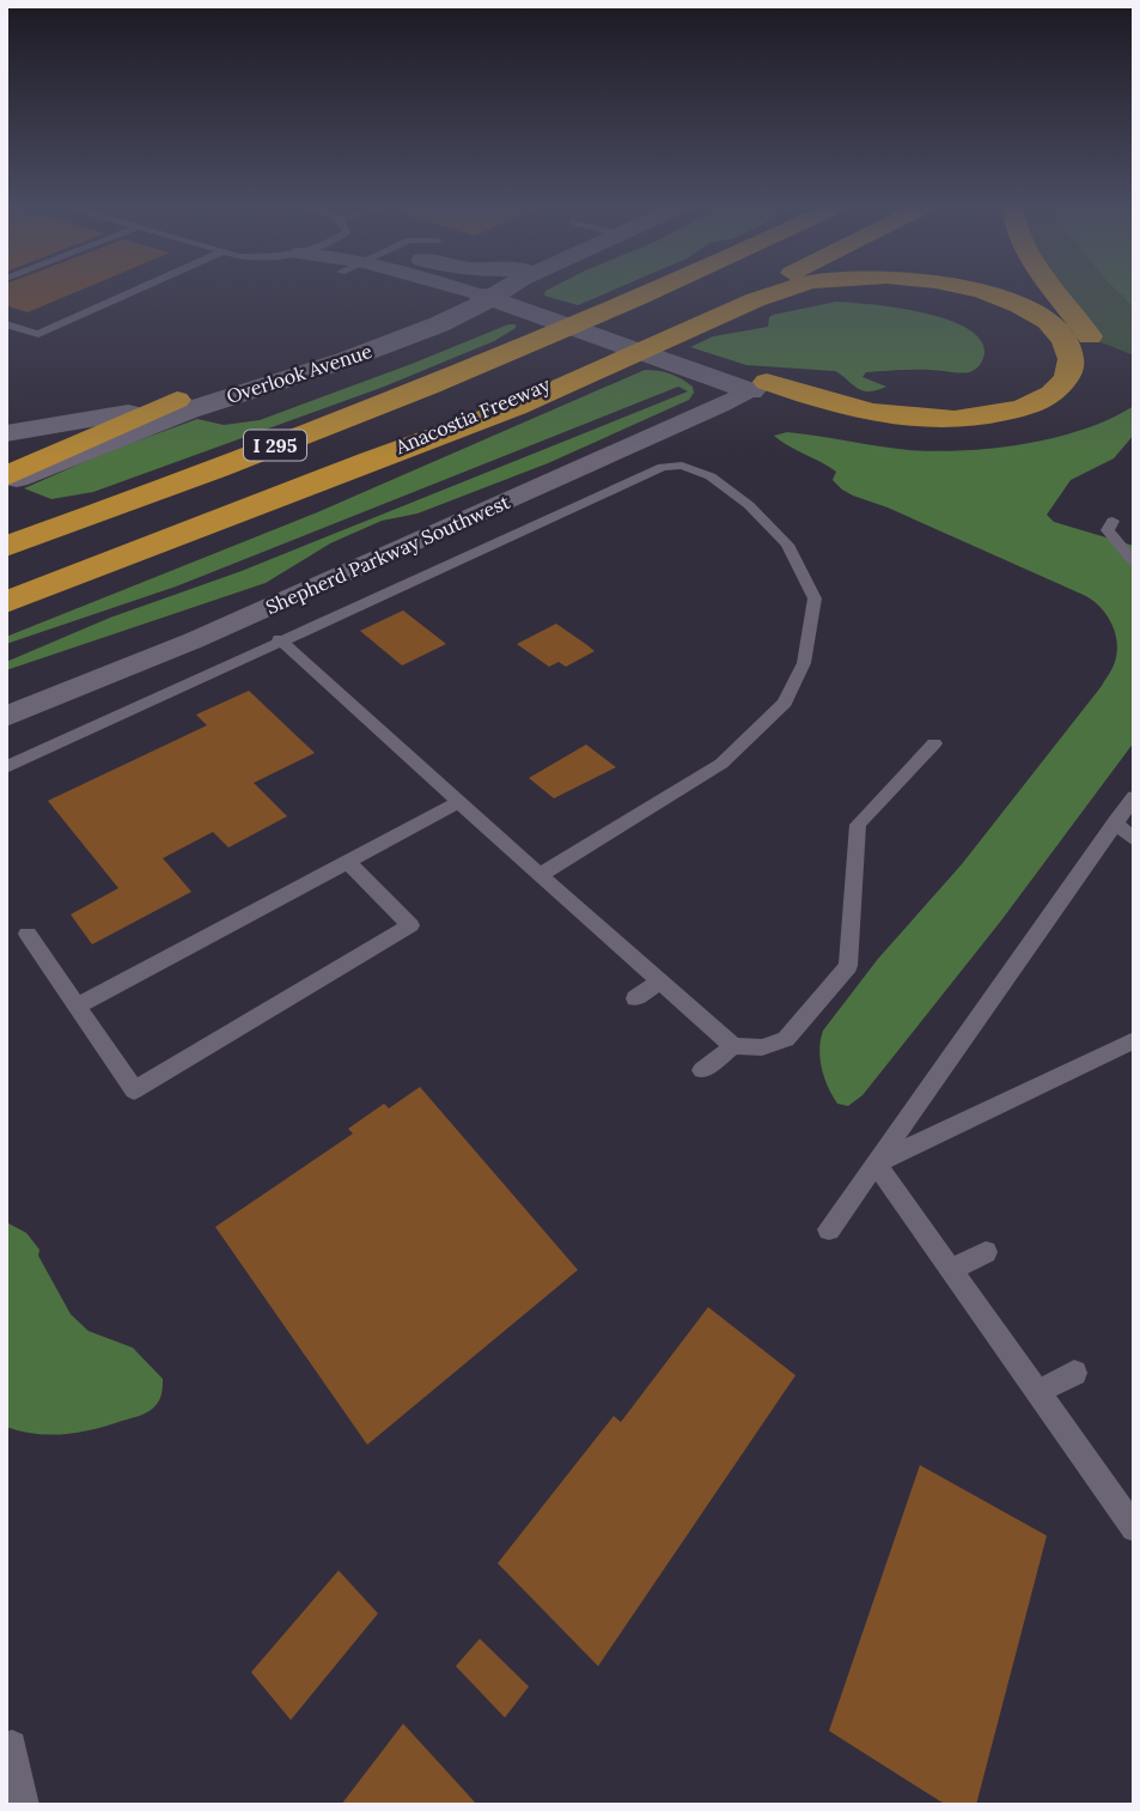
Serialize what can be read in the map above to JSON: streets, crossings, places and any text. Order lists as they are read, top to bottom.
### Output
{
  "streets": {
    "highway": ["I 295"],
    "street": ["Overlook Avenue", "Shepherd Parkway Southwest"]
  }
}
